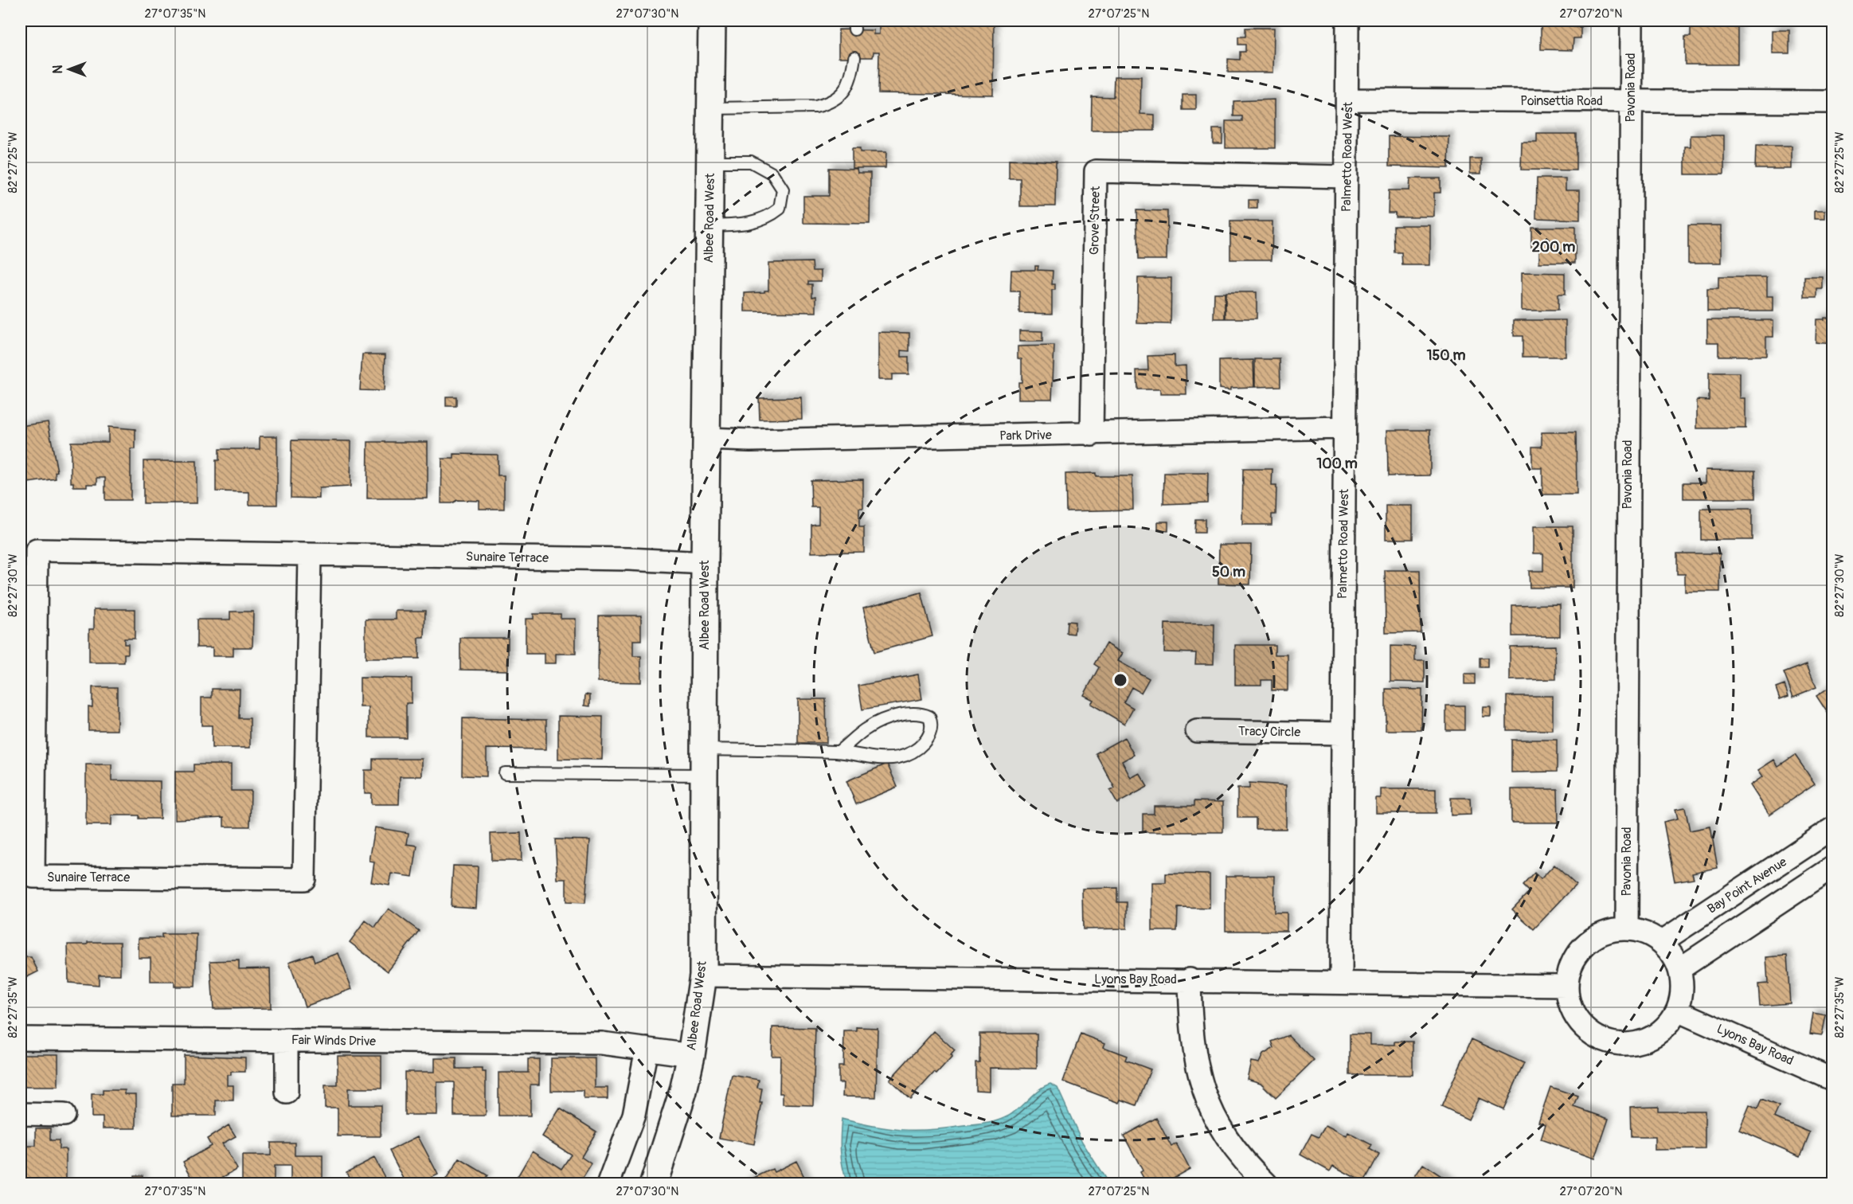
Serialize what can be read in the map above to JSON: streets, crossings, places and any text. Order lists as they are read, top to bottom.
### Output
{
  "streets": {
    "street": [
      "Pavonia Road",
      "Poinsettia Road",
      "Palmetto Road West",
      "Albee Road West",
      "Grove Street",
      "Park Drive",
      "Sunaire Terrace",
      "Tracy Circle",
      "Bay Point Avenue",
      "Lyons Bay Road",
      "Fair Winds Drive"
    ]
  },
  "crossings": [
    ["Pavonia Road", "Poinsettia Road"],
    ["Pavonia Road", "Bay Point Avenue"],
    ["Pavonia Road", "Lyons Bay Road"],
    ["Poinsettia Road", "Palmetto Road West"],
    ["Palmetto Road West", "Grove Street"],
    ["Palmetto Road West", "Park Drive"],
    ["Palmetto Road West", "Tracy Circle"],
    ["Palmetto Road West", "Lyons Bay Road"],
    ["Albee Road West", "Park Drive"],
    ["Albee Road West", "Sunaire Terrace"],
    ["Albee Road West", "Lyons Bay Road"],
    ["Albee Road West", "Fair Winds Drive"],
    ["Grove Street", "Park Drive"],
    ["Bay Point Avenue", "Lyons Bay Road"]
  ],
  "north": "left",
  "coordinates": [
    "27°07'35\"N",
    "27°07'30\"N",
    "27°07'25\"N",
    "27°07'20\"N",
    "82°27'25\"W",
    "82°27'30\"W",
    "82°27'35\"W"
  ],
  "rings": [
    "200 m",
    "150 m",
    "100 m",
    "50 m"
  ]
}
